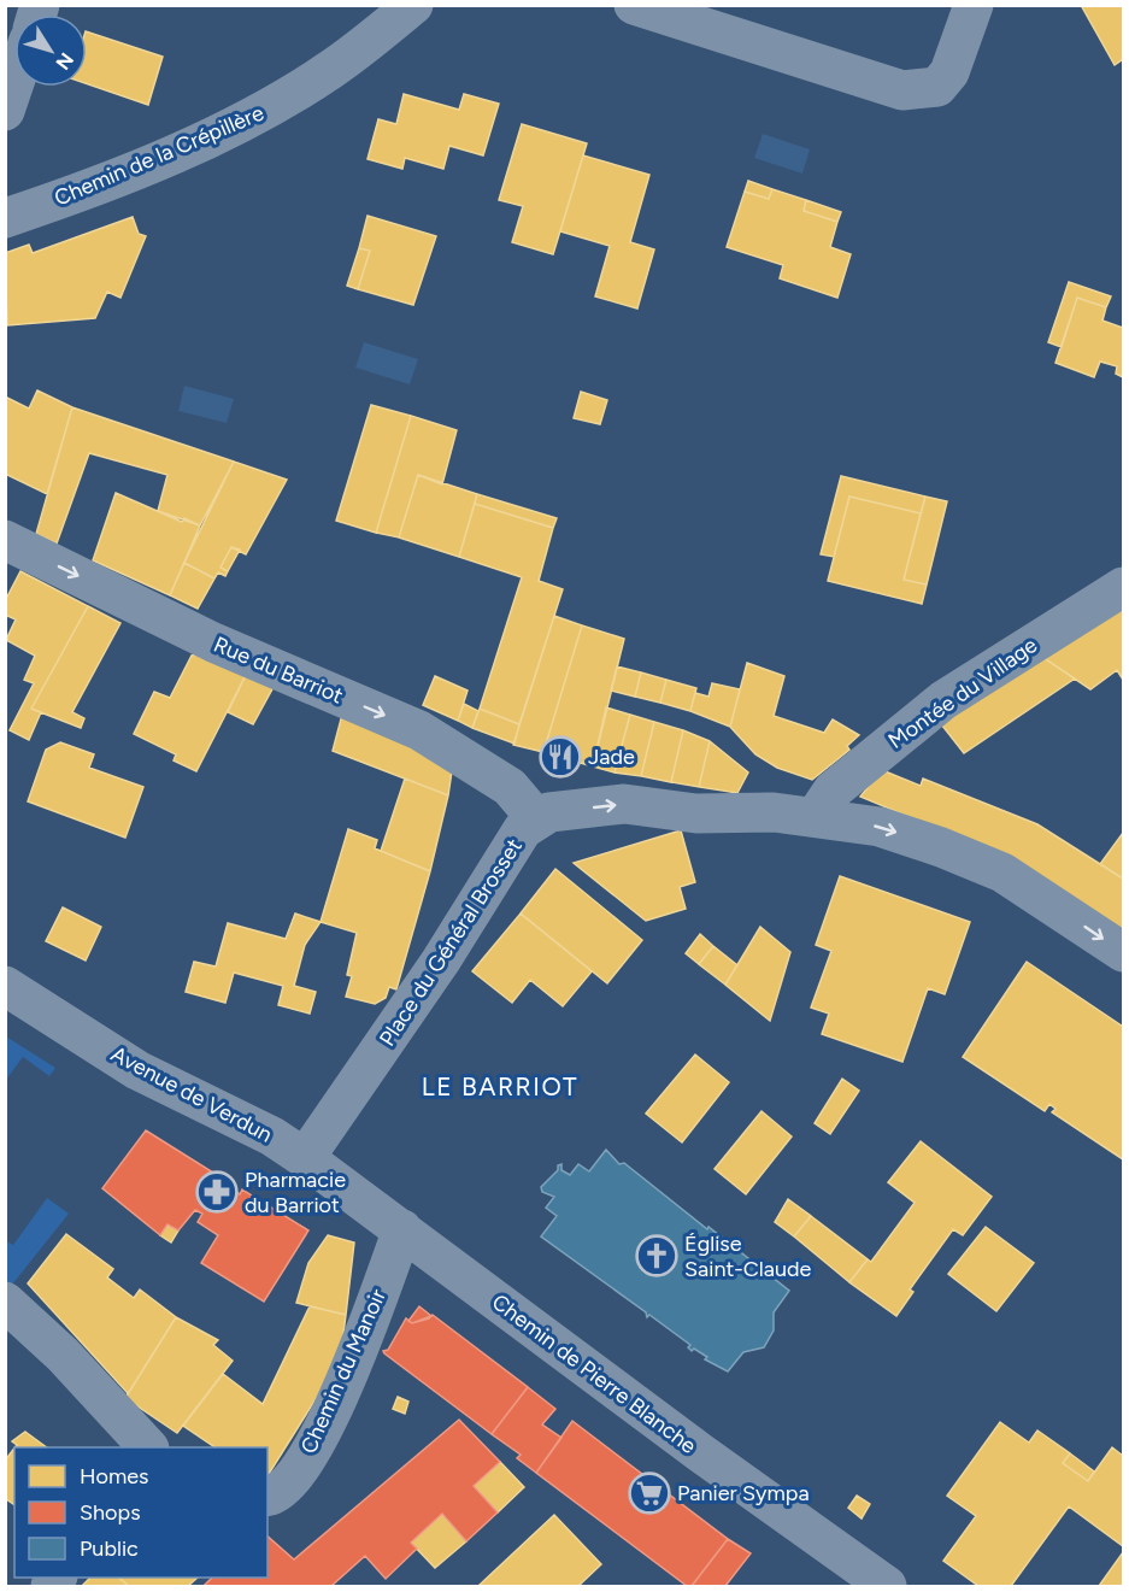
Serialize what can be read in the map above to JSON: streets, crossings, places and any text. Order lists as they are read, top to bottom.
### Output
{
  "streets": {
    "street": [
      "Chemin de la Crépillère",
      "Rue du Barriot",
      "Montée du Village",
      "Place du Général Brosset",
      "Avenue de Verdun",
      "Chemin du Manoir",
      "Chemin de Pierre Blanche"
    ]
  },
  "crossings": [
    ["Rue du Barriot", "Place du Général Brosset"],
    ["Montée du Village", "Place du Général Brosset"],
    ["Place du Général Brosset", "Avenue de Verdun"],
    ["Place du Général Brosset", "Chemin de Pierre Blanche"],
    ["Avenue de Verdun", "Chemin de Pierre Blanche"],
    ["Chemin du Manoir", "Chemin de Pierre Blanche"]
  ],
  "one_way": ["Rue du Barriot", "Place du Général Brosset"],
  "districts": ["LE BARRIOT"],
  "places": {
    "restaurant": ["Jade"],
    "pharmacy": ["Pharmacie du Barriot"],
    "church": ["Église Saint-Claude"],
    "supermarket": ["Panier Sympa"]
  },
  "legend": ["Homes", "Shops", "Public"],
  "north": "bottom right"
}
